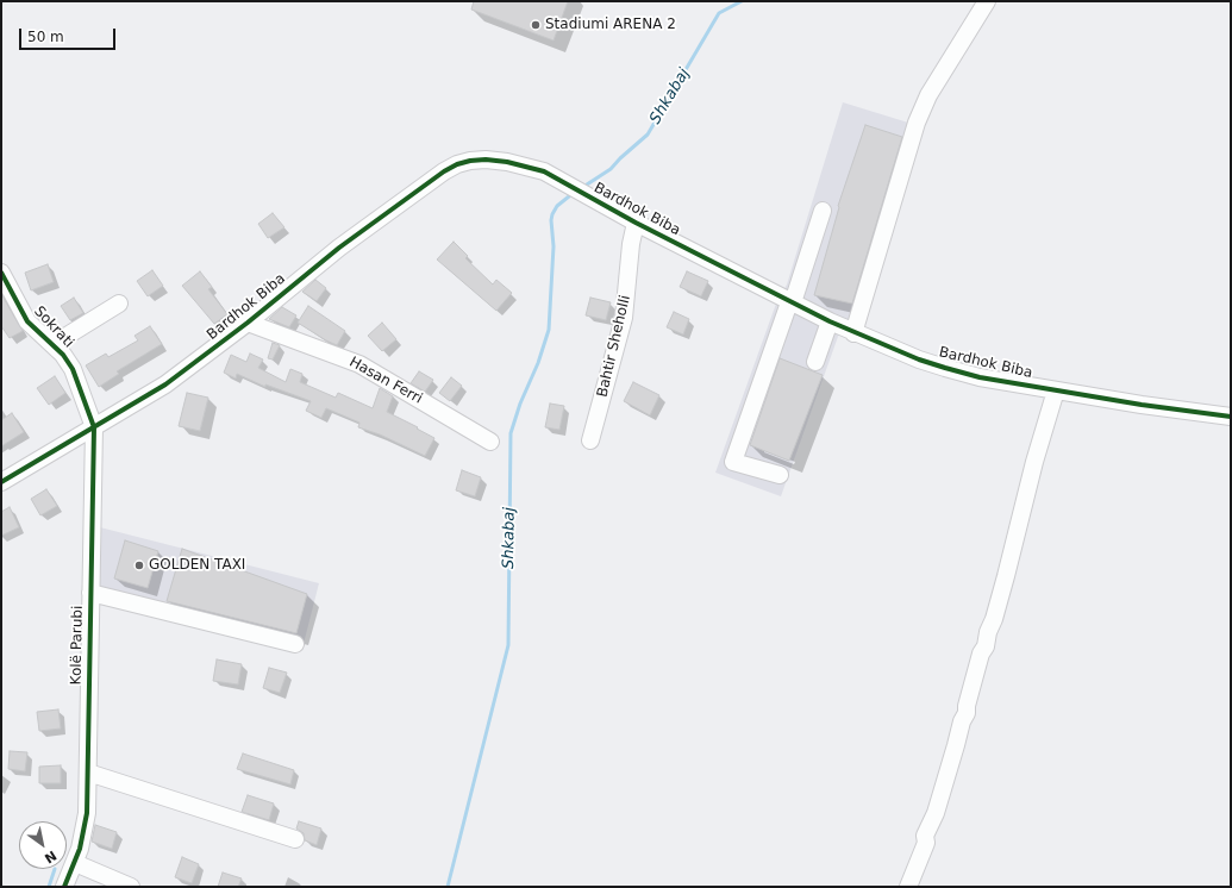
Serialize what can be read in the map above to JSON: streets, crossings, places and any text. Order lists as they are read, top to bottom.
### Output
{
  "streets": {
    "street": [
      "Bardhok Biba",
      "Sokrati",
      "Bahtir Sheholli",
      "Hasan Ferri",
      "Kolë Parubi"
    ]
  },
  "crossings": [
    ["Bardhok Biba", "Sokrati"],
    ["Bardhok Biba", "Bahtir Sheholli"],
    ["Bardhok Biba", "Hasan Ferri"],
    ["Bardhok Biba", "Kolë Parubi"],
    ["Sokrati", "Kolë Parubi"]
  ],
  "water": ["Shkabaj"],
  "places": ["Stadiumi ARENA 2", "GOLDEN TAXI"],
  "scale_bar": "50 m",
  "north": "bottom right"
}
